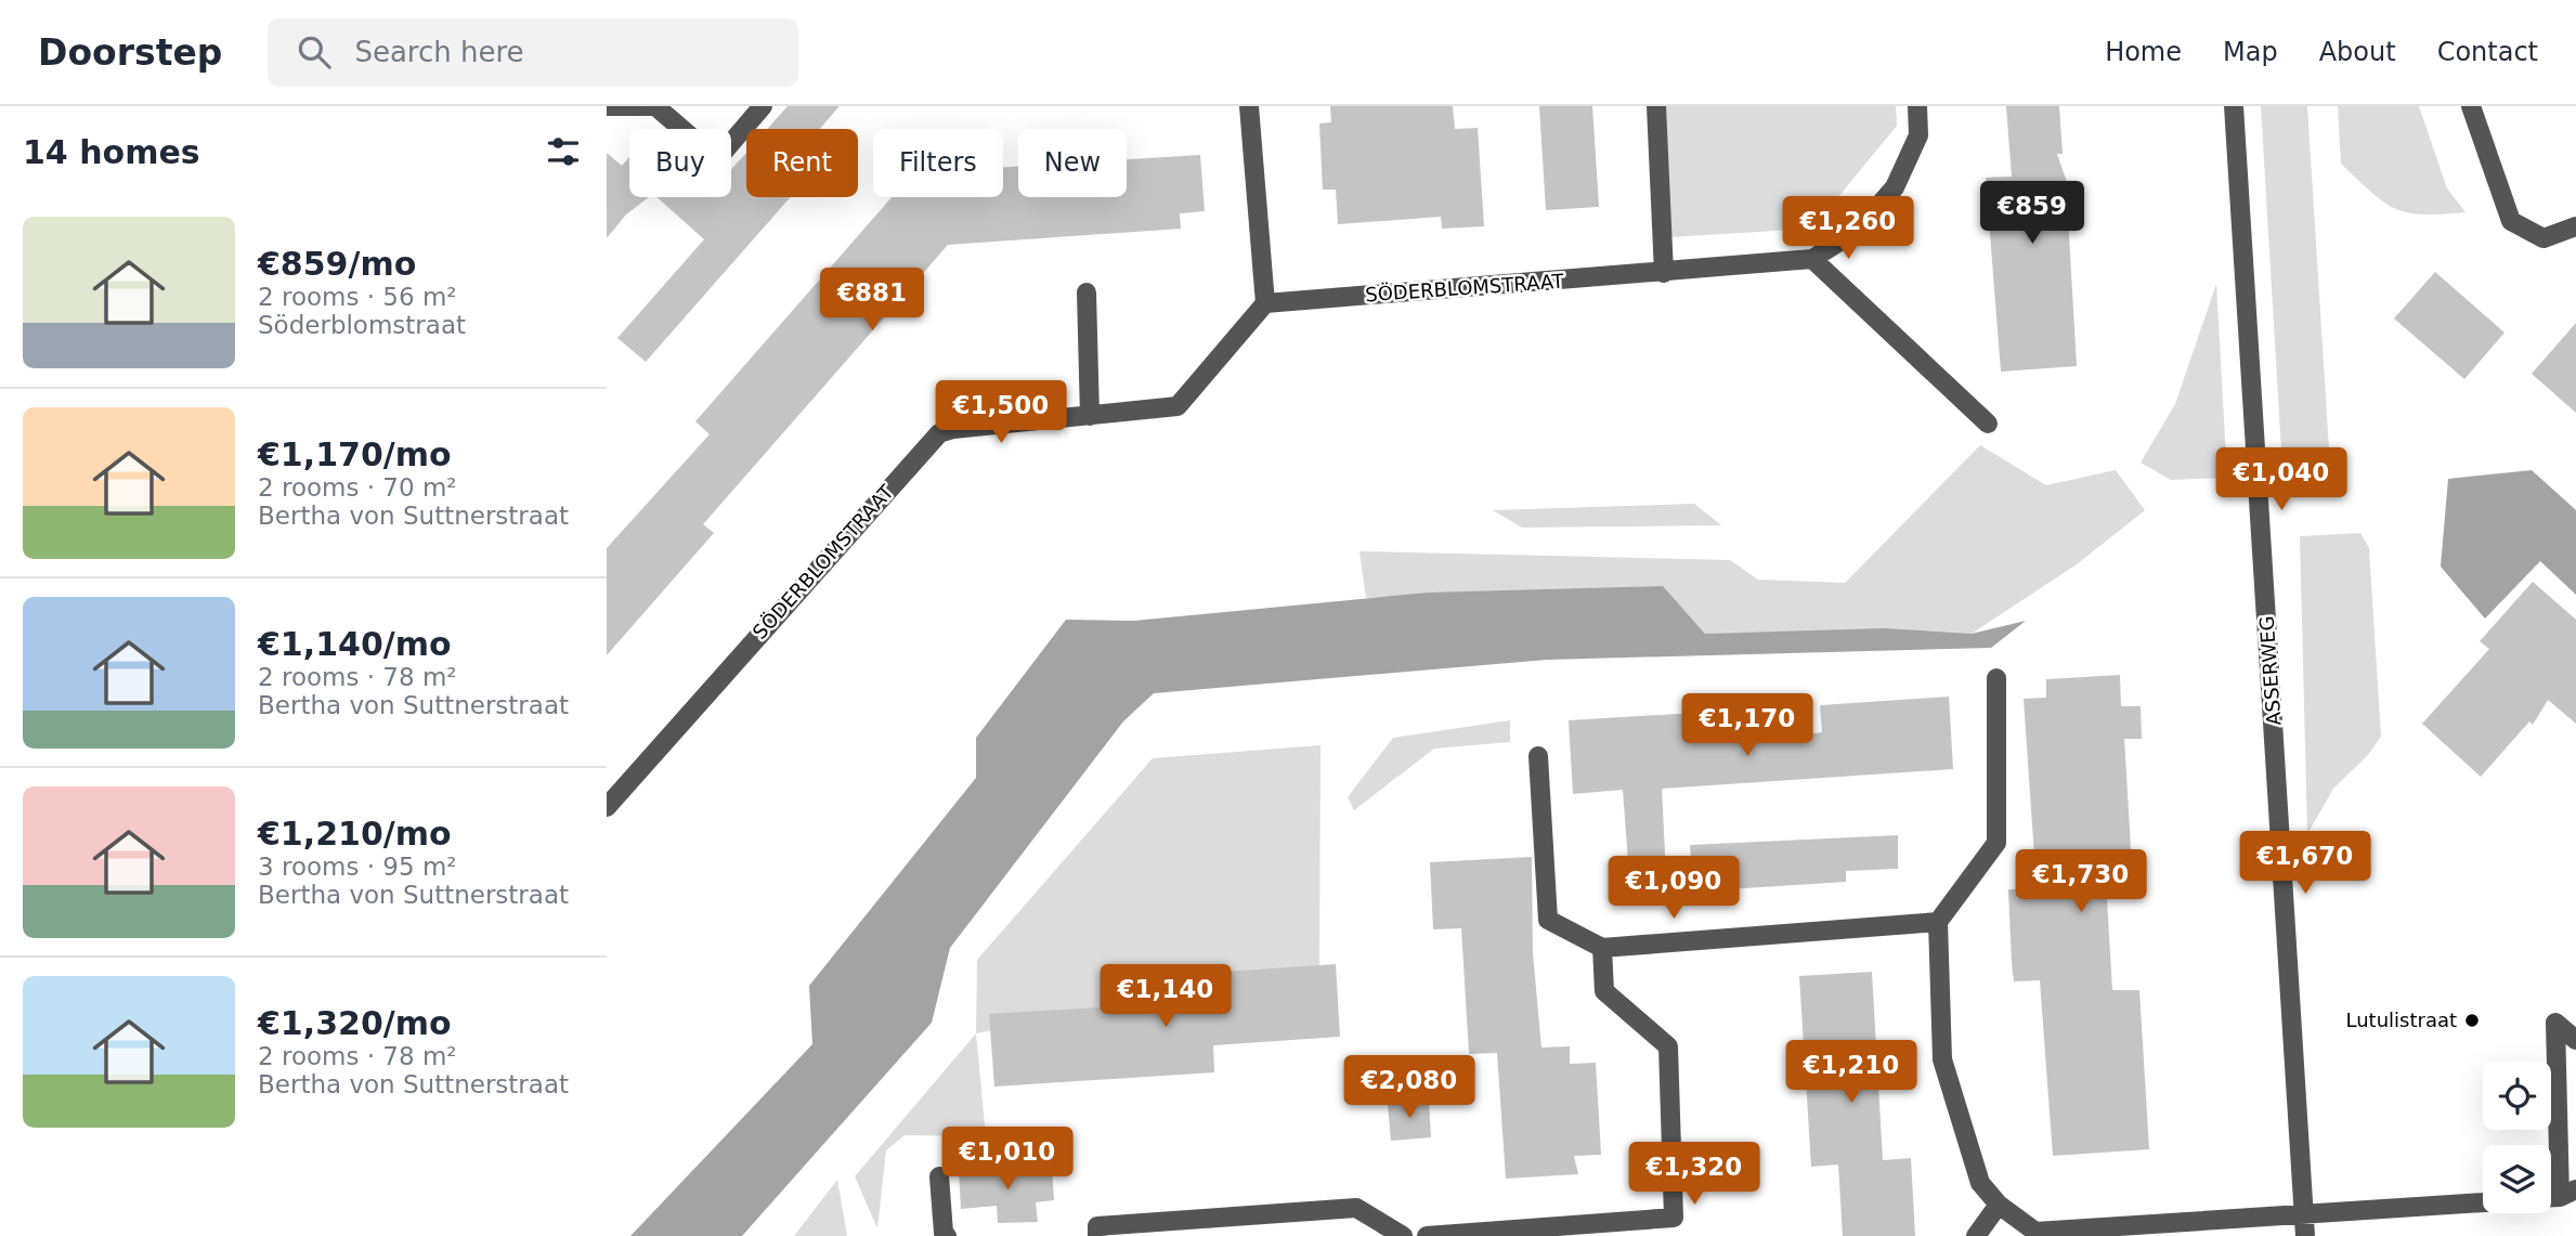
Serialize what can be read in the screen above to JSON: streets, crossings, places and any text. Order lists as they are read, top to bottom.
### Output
{
  "streets": {
    "street": ["SÖDERBLOMSTRAAT", "ASSERWEG"]
  },
  "places": ["Lutulistraat"],
  "page": {
    "header": "Doorstep",
    "search": "Search here",
    "nav": [
      "Home",
      "Map",
      "About",
      "Contact"
    ],
    "heading": "14 homes",
    "chip": [
      "Buy",
      "Rent",
      "Filters",
      "New"
    ],
    "price": [
      "€859",
      "€1,260",
      "€881",
      "€1,500",
      "€1,040",
      "€1,170",
      "€1,670",
      "€1,730",
      "€1,090",
      "€1,140",
      "€1,210",
      "€2,080",
      "€1,010",
      "€1,320"
    ],
    "list": [
      {
        "name": "€859/mo",
        "note": "2 rooms · 56 m² · Söderblomstraat"
      },
      {
        "name": "€1,170/mo",
        "note": "2 rooms · 70 m² · Bertha von Suttnerstraat"
      },
      {
        "name": "€1,140/mo",
        "note": "2 rooms · 78 m² · Bertha von Suttnerstraat"
      },
      {
        "name": "€1,210/mo",
        "note": "3 rooms · 95 m² · Bertha von Suttnerstraat"
      },
      {
        "name": "€1,320/mo",
        "note": "2 rooms · 78 m² · Bertha von Suttnerstraat"
      }
    ]
  }
}
